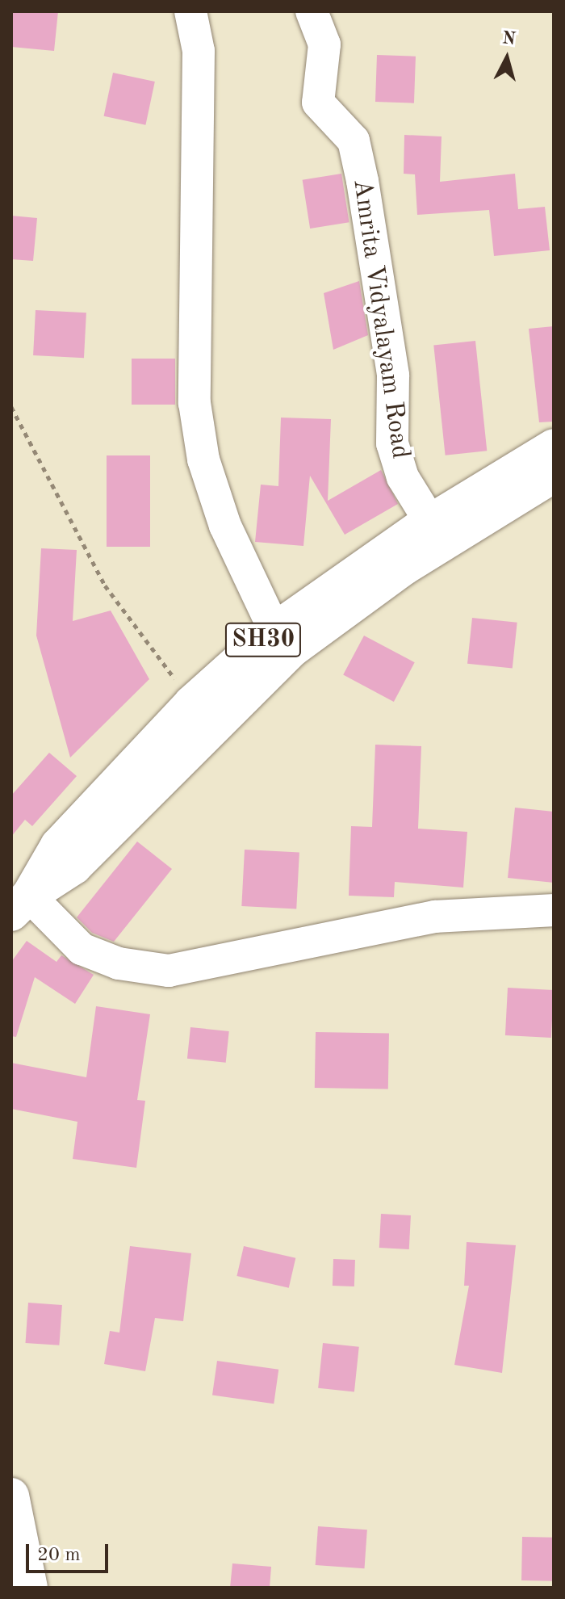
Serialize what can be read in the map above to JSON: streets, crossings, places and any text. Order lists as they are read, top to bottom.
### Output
{
  "streets": {
    "main road": ["SH30"],
    "street": ["Amrita Vidyalayam Road"]
  },
  "crossings": [
    ["Amrita Vidyalayam Road", "SH30"]
  ],
  "scale_bar": "20 m",
  "north": "top"
}
